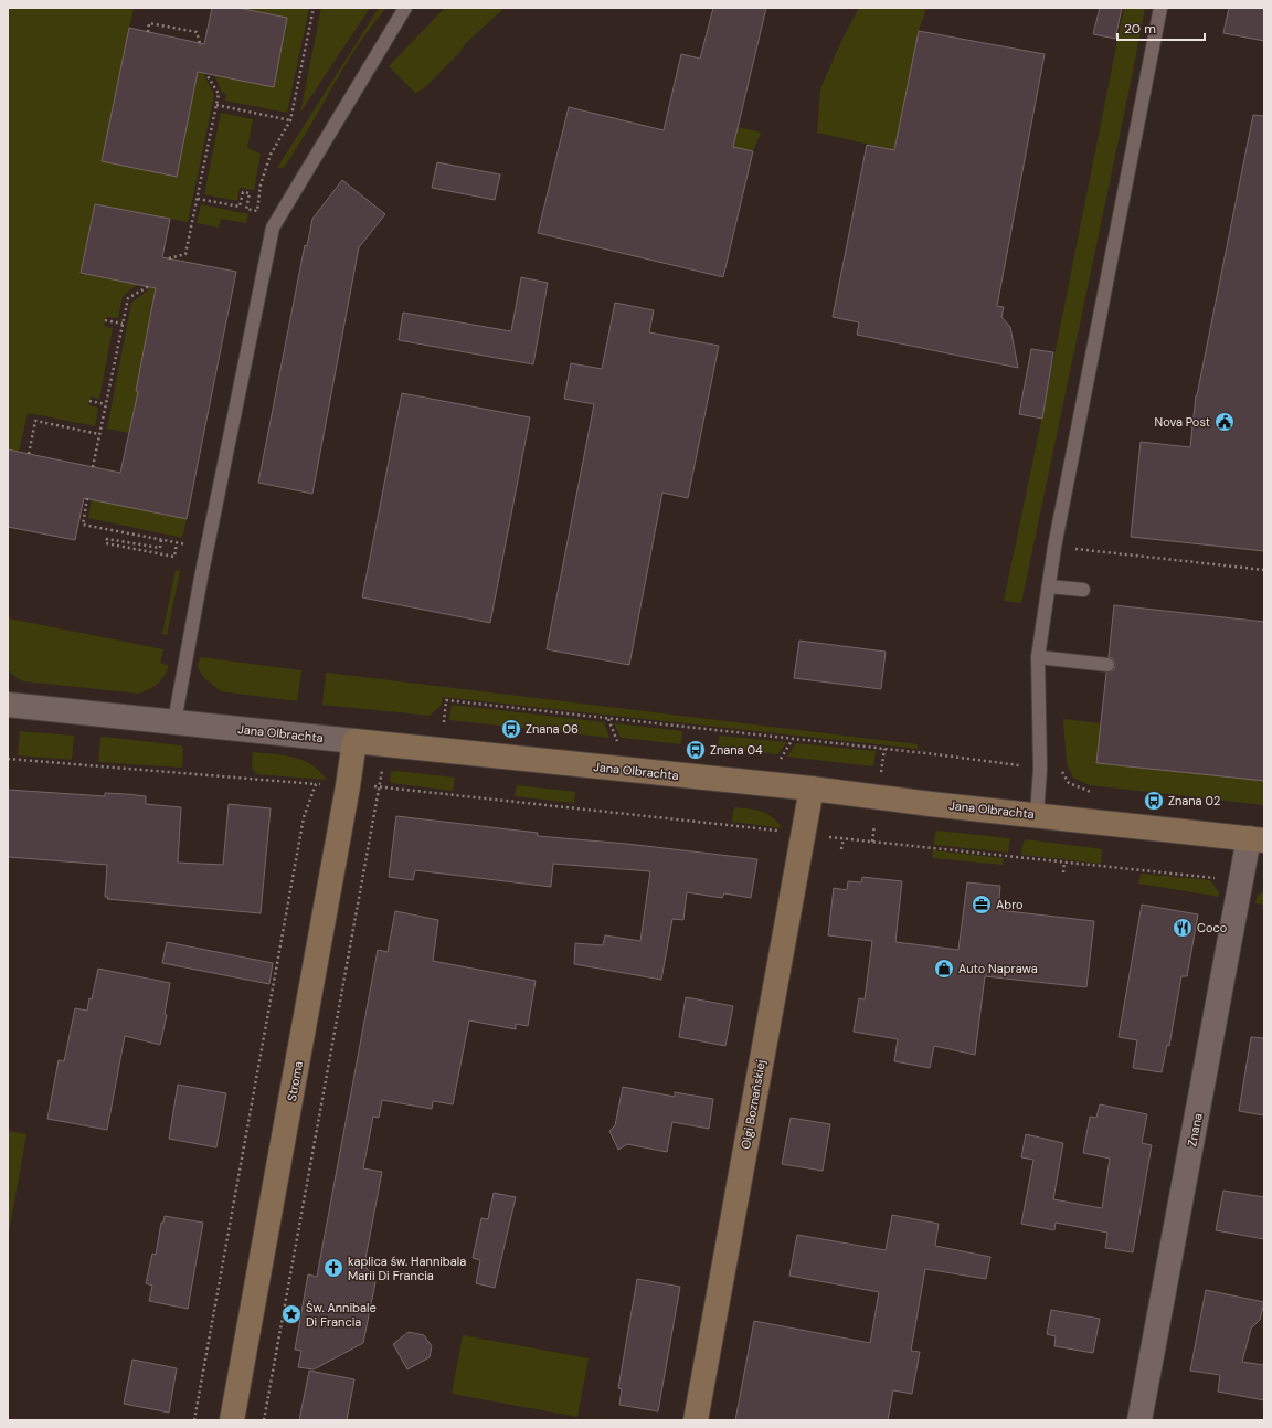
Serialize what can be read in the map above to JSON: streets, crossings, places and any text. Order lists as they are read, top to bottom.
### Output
{
  "streets": {
    "street": [
      "Jana Olbrachta",
      "Stroma",
      "Olgi Boznańskiej",
      "Znana"
    ]
  },
  "crossings": [
    ["Jana Olbrachta", "Stroma"],
    ["Jana Olbrachta", "Olgi Boznańskiej"],
    ["Jana Olbrachta", "Znana"]
  ],
  "places": {
    "public building": ["Nova Post"],
    "bus stop": ["Znana 06", "Znana 04", "Znana 02"],
    "office": ["Abro"],
    "restaurant": ["Coco"],
    "shop": ["Auto Naprawa"],
    "church": ["kaplica św. Hannibala Marii Di Francia"],
    "place": ["Św. Annibale Di Francia"]
  },
  "scale_bar": "20 m"
}
